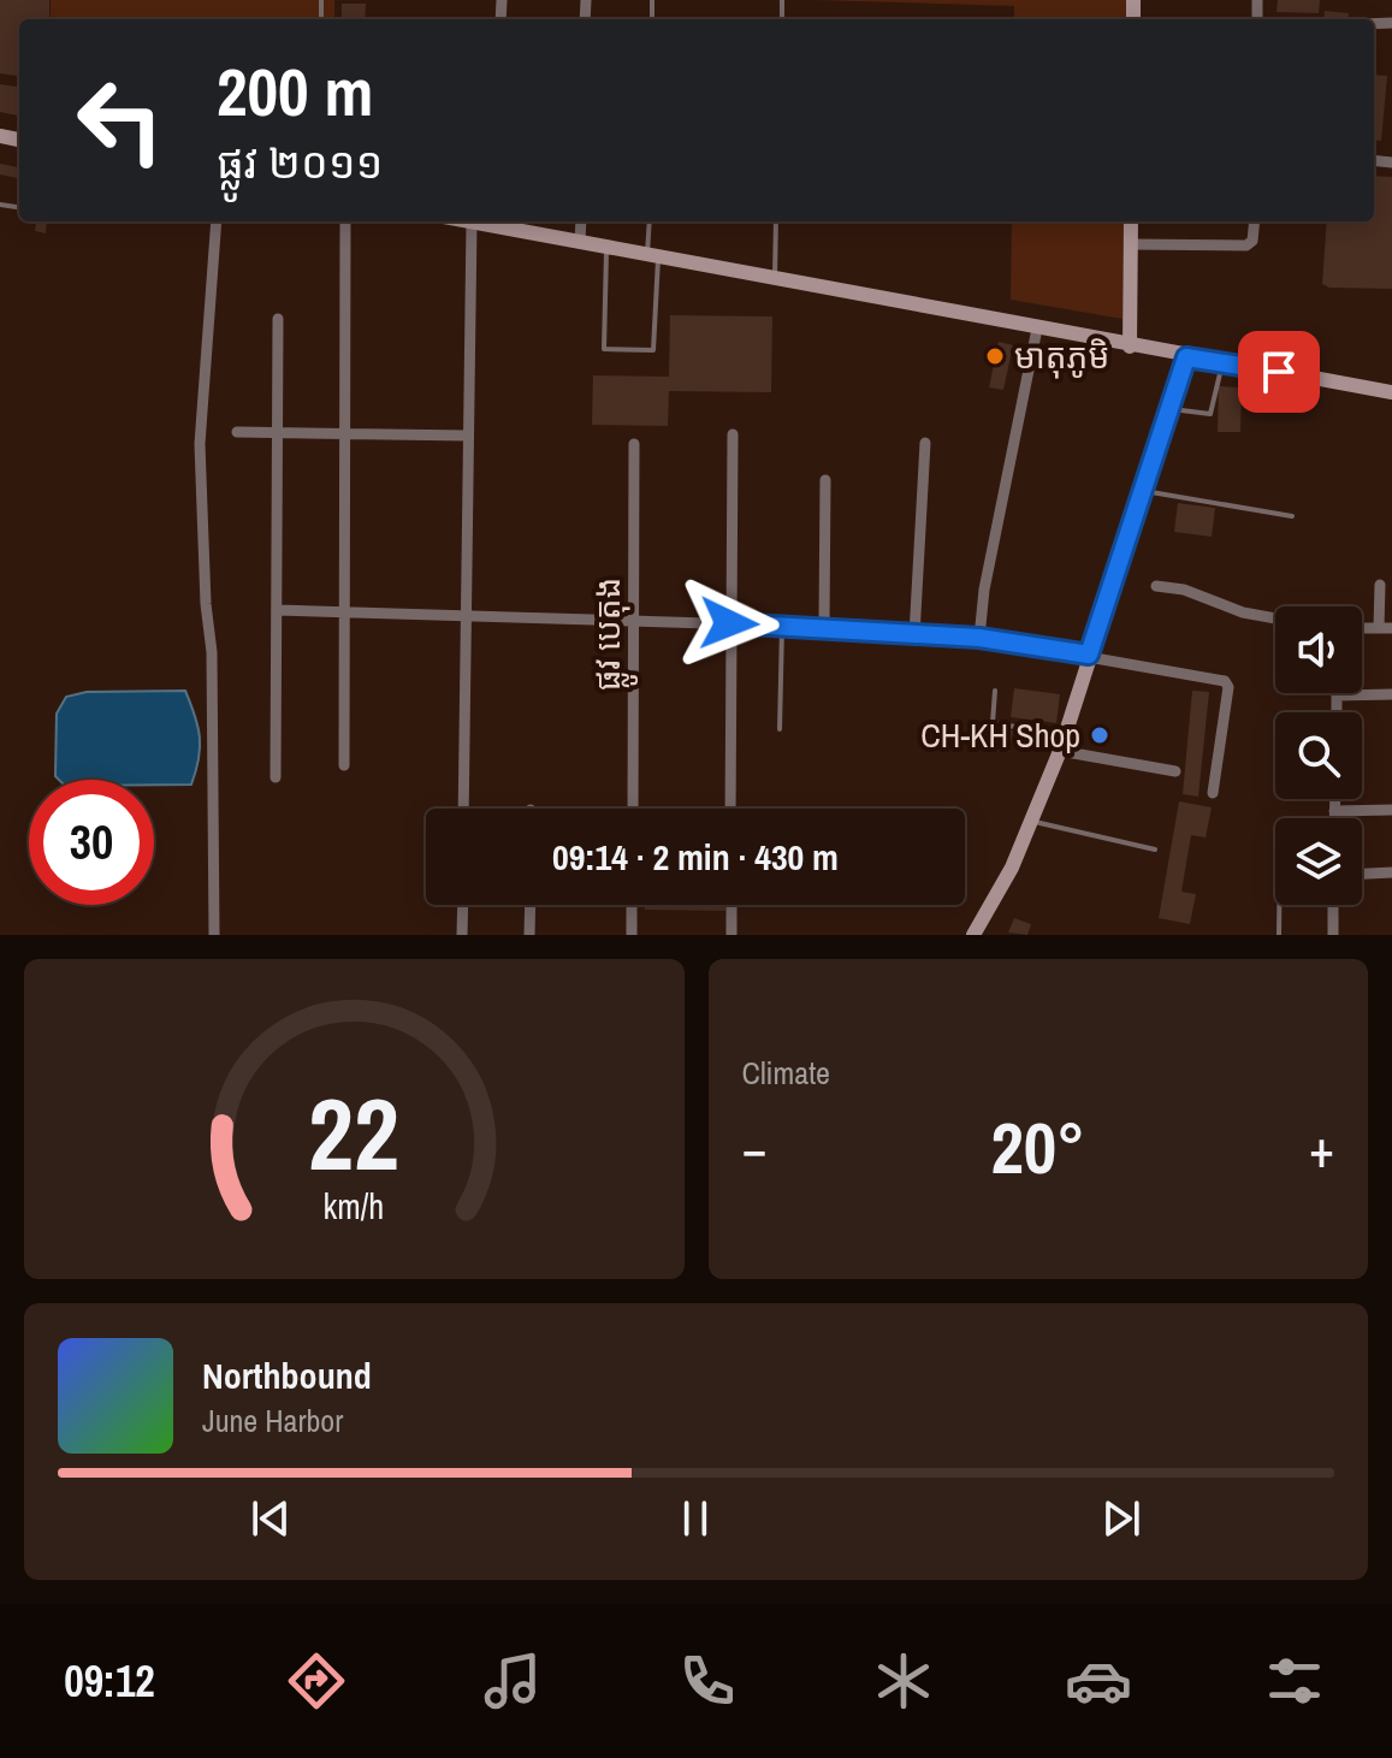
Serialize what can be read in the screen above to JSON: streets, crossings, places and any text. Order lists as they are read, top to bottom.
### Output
{
  "streets": {
    "street": ["ផ្លូវ បេតុង"]
  },
  "places": ["មាតុភូមិ", "CH-KH Shop"],
  "page": {
    "turn": ["200 m", "ផ្លូវ ២០១១"],
    "limit": "30",
    "trip": "09:14 · 2 min · 430 m",
    "tile": "Climate",
    "heat": ["−", "20°", "+"],
    "song": ["Northbound", "June Harbor"],
    "tabs": "09:12",
    "gauge": ["22", "km/h"]
  }
}
